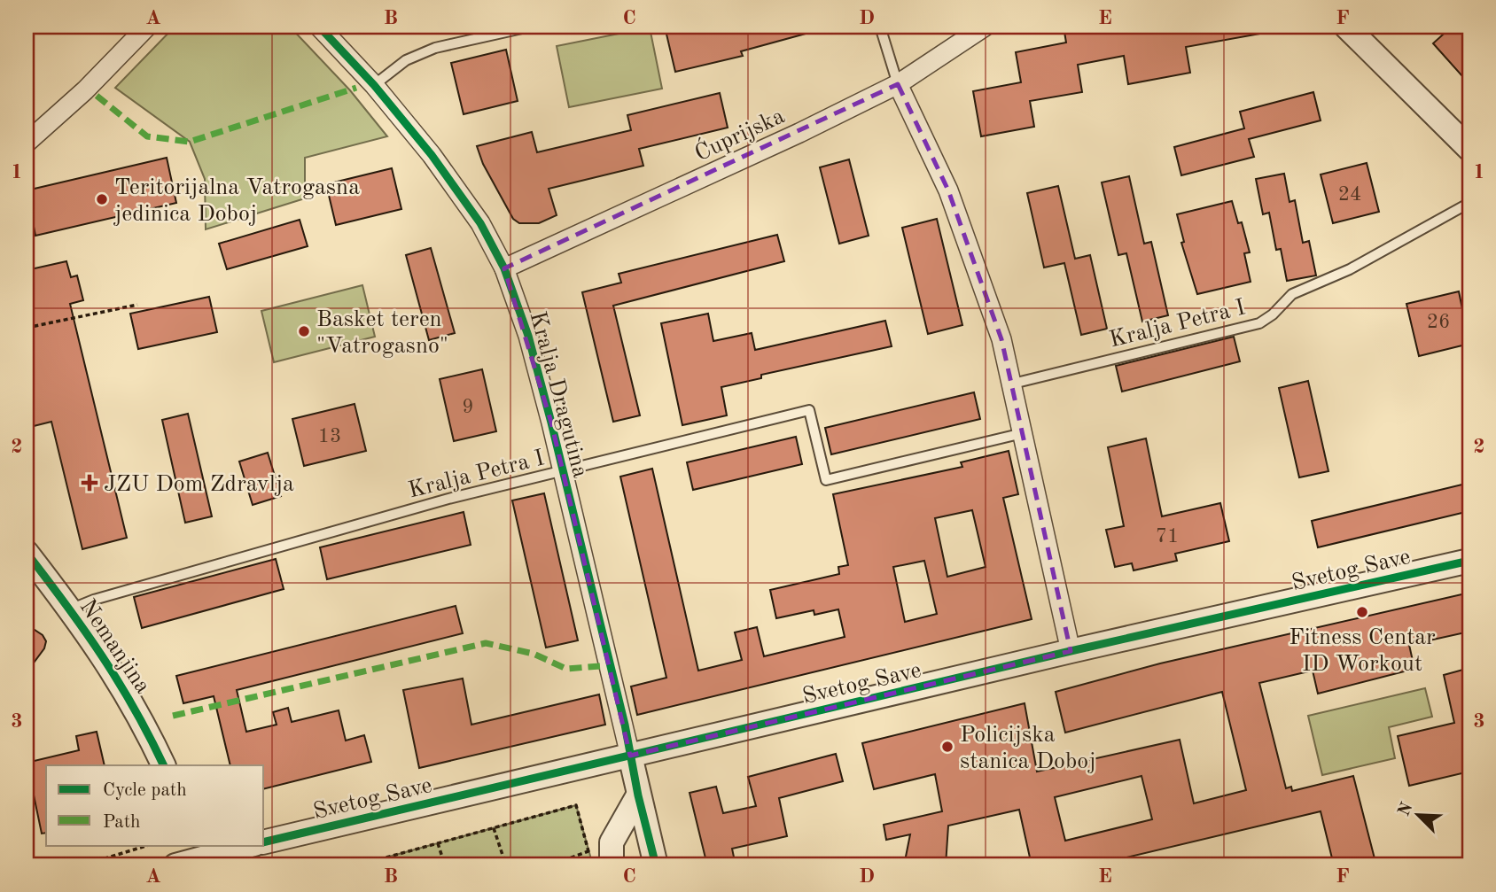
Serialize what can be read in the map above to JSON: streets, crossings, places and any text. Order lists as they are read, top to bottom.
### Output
{
  "streets": {
    "street": [
      "Ćuprijska",
      "Kralja Dragutina",
      "Svetog Save",
      "Nemanjina"
    ],
    "lane": ["Kralja Petra I"]
  },
  "crossings": [
    ["Ćuprijska", "Kralja Dragutina"],
    ["Kralja Petra I", "Kralja Dragutina"],
    ["Kralja Petra I", "Nemanjina"],
    ["Kralja Dragutina", "Svetog Save"]
  ],
  "places": {
    "other": [
      "Teritorijalna Vatrogasna jedinica Doboj",
      "Basket teren \"Vatrogasno\"",
      "Fitness Centar ID Workout",
      "Policijska stanica Doboj"
    ],
    "health": ["JZU Dom Zdravlja"]
  },
  "house_numbers": [
    "24",
    "26",
    "9",
    "13",
    "71"
  ],
  "legend": ["Cycle path", "Path"],
  "north": "top left",
  "grid": {
    "columns": [
      "A",
      "B",
      "C",
      "D",
      "E",
      "F"
    ],
    "rows": ["1", "2", "3"]
  }
}
